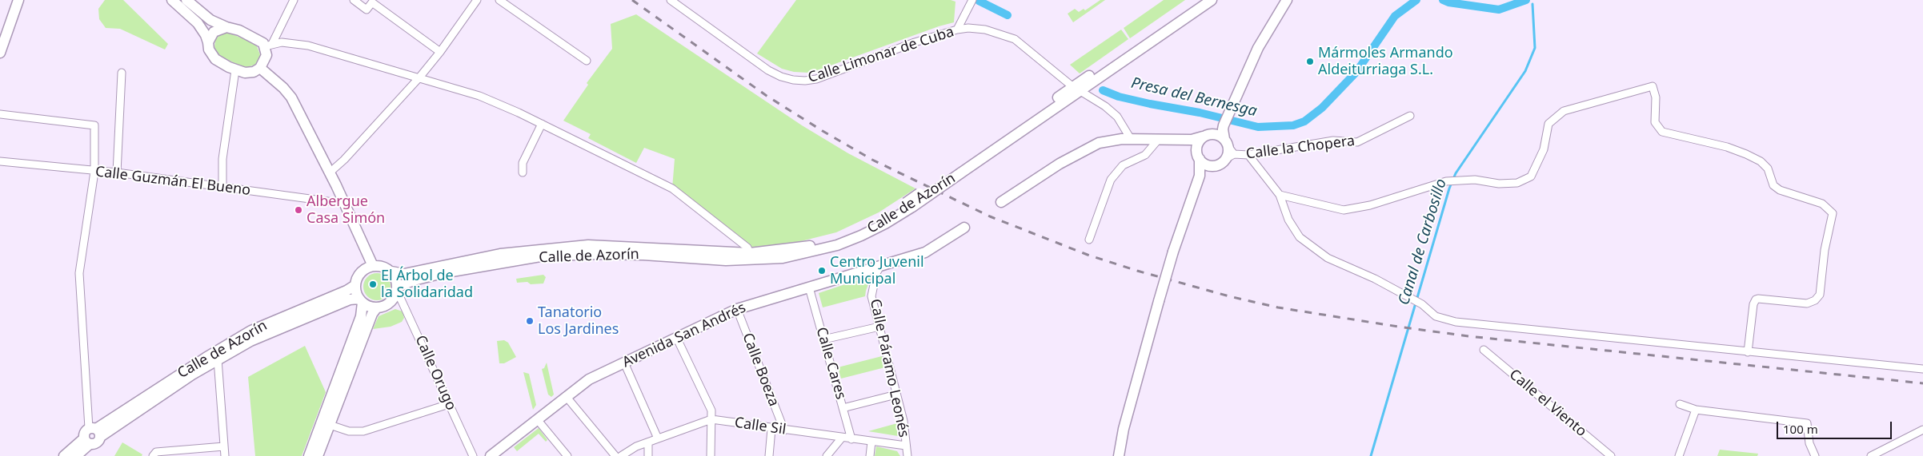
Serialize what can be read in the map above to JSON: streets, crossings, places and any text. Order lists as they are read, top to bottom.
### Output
{
  "streets": {
    "main road": ["Calle de Azorín", "Avenida San Andrés"],
    "street": [
      "Calle Limonar de Cuba",
      "Calle la Chopera",
      "Calle Guzmán El Bueno",
      "Calle Cares",
      "Calle Páramo Leonés",
      "Calle Boeza",
      "Calle Orugo",
      "Calle el Viento",
      "Calle Sil"
    ]
  },
  "crossings": [
    ["Calle Limonar de Cuba", "Calle de Azorín"],
    ["Calle de Azorín", "Calle Orugo"],
    ["Avenida San Andrés", "Calle Cares"],
    ["Avenida San Andrés", "Calle Páramo Leonés"],
    ["Avenida San Andrés", "Calle Boeza"],
    ["Calle Cares", "Calle Sil"],
    ["Calle Páramo Leonés", "Calle Sil"],
    ["Calle Boeza", "Calle Sil"]
  ],
  "water": ["Presa del Bernesga", "Canal de Carbosillo"],
  "places": [
    "Mármoles Armando Aldeiturriaga S.L.",
    "Albergue Casa Simón",
    "Centro Juvenil Municipal",
    "El Árbol de la Solidaridad",
    "Tanatorio Los Jardines"
  ],
  "scale_bar": "100 m"
}
